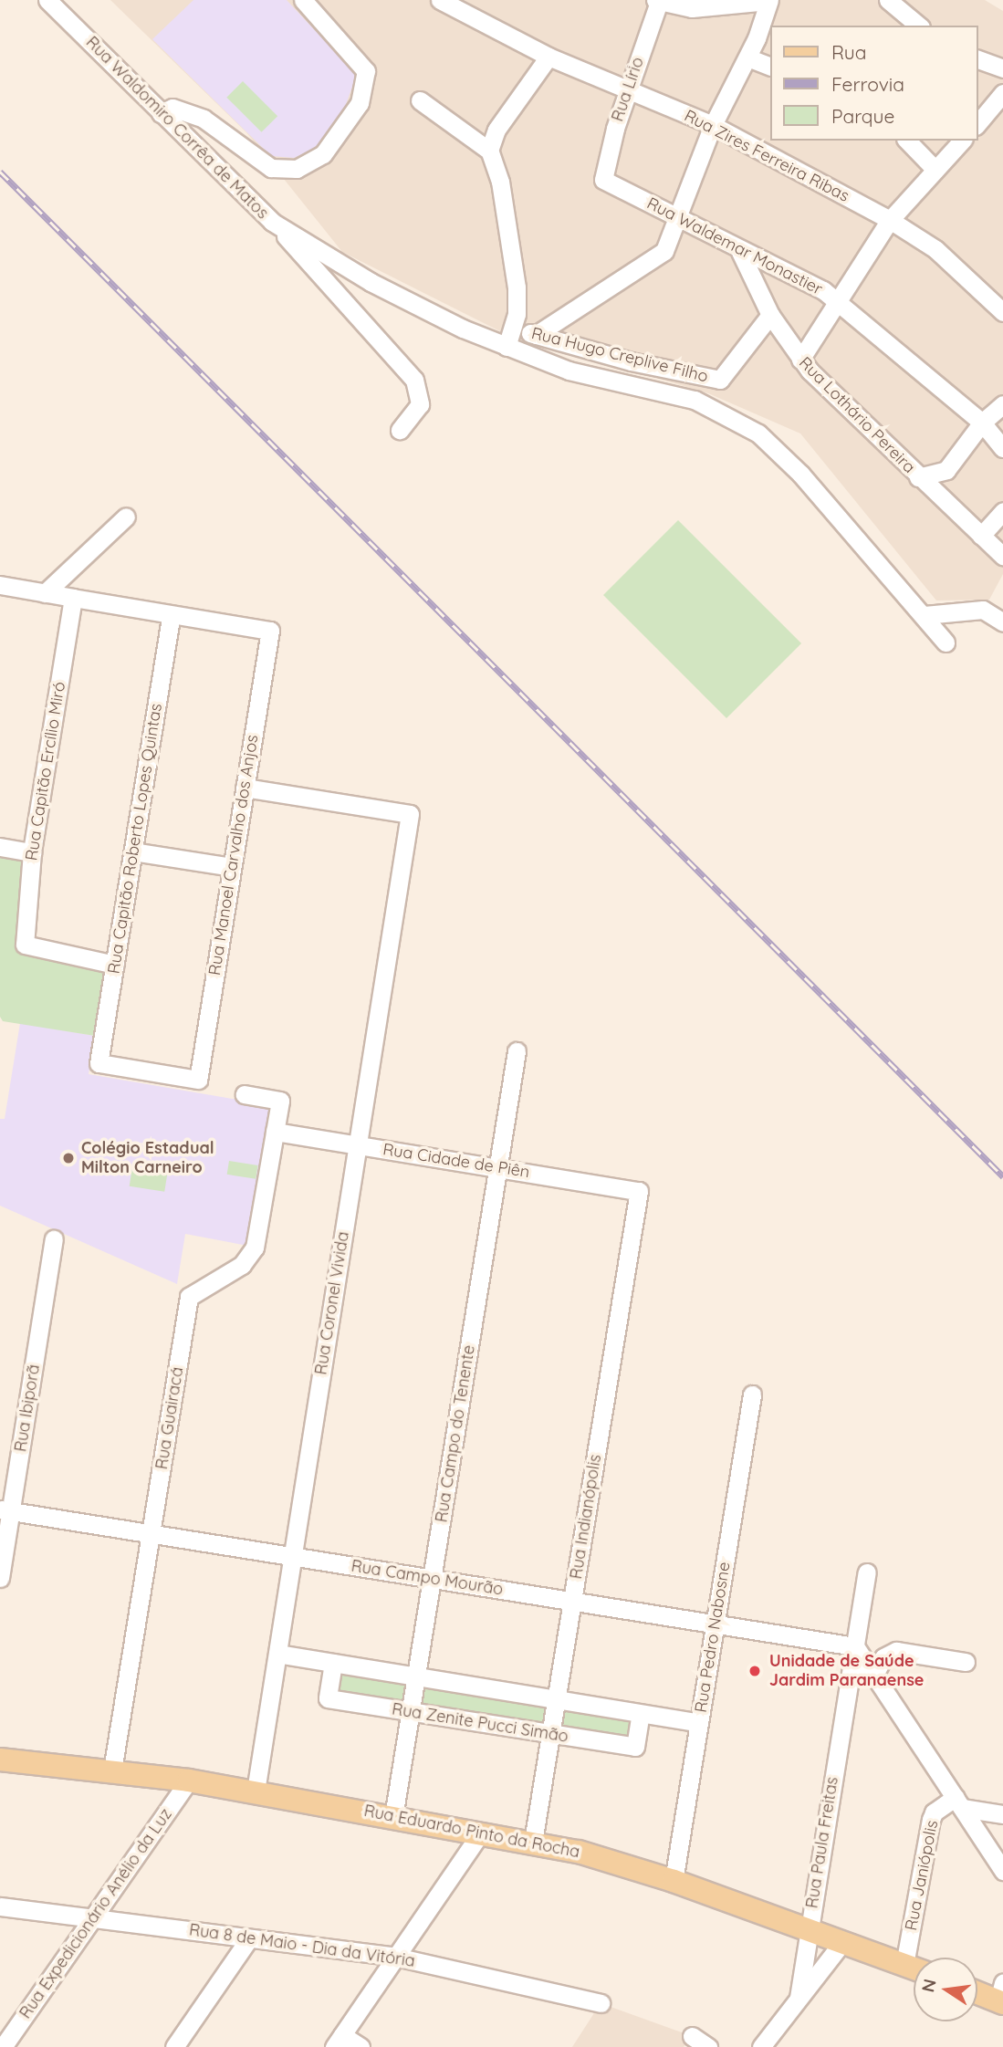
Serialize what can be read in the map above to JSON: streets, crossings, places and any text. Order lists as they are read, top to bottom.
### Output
{
  "streets": {
    "main road": ["Rua Eduardo Pinto da Rocha"],
    "street": [
      "Rua Lírio",
      "Rua Waldomiro Corrêa de Matos",
      "Rua Zires Ferreira Ribas",
      "Rua Waldemar Monastier",
      "Rua Hugo Creplive Filho",
      "Rua Lothário Pereira",
      "Rua Capitão Ercílio Miró",
      "Rua Capitão Roberto Lopes Quintas",
      "Rua Manoel Carvalho dos Anjos",
      "Rua Cidade de Piên",
      "Rua Coronel Vivida",
      "Rua Ibiporã",
      "Rua Guairacá",
      "Rua Campo do Tenente",
      "Rua Indianópolis",
      "Rua Campo Mourão",
      "Rua Pedro Nabosne",
      "Rua Zenite Pucci Simão",
      "Rua Paula Freitas",
      "Rua Janiópolis",
      "Rua Expedicionário Anélio da Luz",
      "Rua 8 de Maio - Dia da Vitória"
    ]
  },
  "crossings": [
    ["Rua Lírio", "Rua Zires Ferreira Ribas"],
    ["Rua Lírio", "Rua Waldemar Monastier"],
    ["Rua Waldemar Monastier", "Rua Lothário Pereira"],
    ["Rua Hugo Creplive Filho", "Rua Lothário Pereira"],
    ["Rua Capitão Ercílio Miró", "Rua Capitão Roberto Lopes Quintas"],
    ["Rua Capitão Roberto Lopes Quintas", "Rua Manoel Carvalho dos Anjos"],
    ["Rua Manoel Carvalho dos Anjos", "Rua Coronel Vivida"],
    ["Rua Cidade de Piên", "Rua Coronel Vivida"],
    ["Rua Cidade de Piên", "Rua Guairacá"],
    ["Rua Cidade de Piên", "Rua Campo do Tenente"],
    ["Rua Cidade de Piên", "Rua Indianópolis"],
    ["Rua Coronel Vivida", "Rua Campo Mourão"],
    ["Rua Coronel Vivida", "Rua Eduardo Pinto da Rocha"],
    ["Rua Ibiporã", "Rua Campo Mourão"],
    ["Rua Guairacá", "Rua Campo Mourão"],
    ["Rua Guairacá", "Rua Eduardo Pinto da Rocha"],
    ["Rua Campo do Tenente", "Rua Campo Mourão"],
    ["Rua Campo do Tenente", "Rua Zenite Pucci Simão"],
    ["Rua Campo do Tenente", "Rua Eduardo Pinto da Rocha"],
    ["Rua Indianópolis", "Rua Campo Mourão"],
    ["Rua Indianópolis", "Rua Zenite Pucci Simão"],
    ["Rua Indianópolis", "Rua Eduardo Pinto da Rocha"],
    ["Rua Campo Mourão", "Rua Pedro Nabosne"],
    ["Rua Campo Mourão", "Rua Paula Freitas"],
    ["Rua Pedro Nabosne", "Rua Eduardo Pinto da Rocha"],
    ["Rua Eduardo Pinto da Rocha", "Rua Paula Freitas"],
    ["Rua Eduardo Pinto da Rocha", "Rua Janiópolis"],
    ["Rua Eduardo Pinto da Rocha", "Rua Expedicionário Anélio da Luz"],
    ["Rua Expedicionário Anélio da Luz", "Rua 8 de Maio - Dia da Vitória"]
  ],
  "places": ["Colégio Estadual Milton Carneiro", "Unidade de Saúde Jardim Paranaense"],
  "legend": ["Rua", "Ferrovia", "Parque"],
  "north": "left"
}
